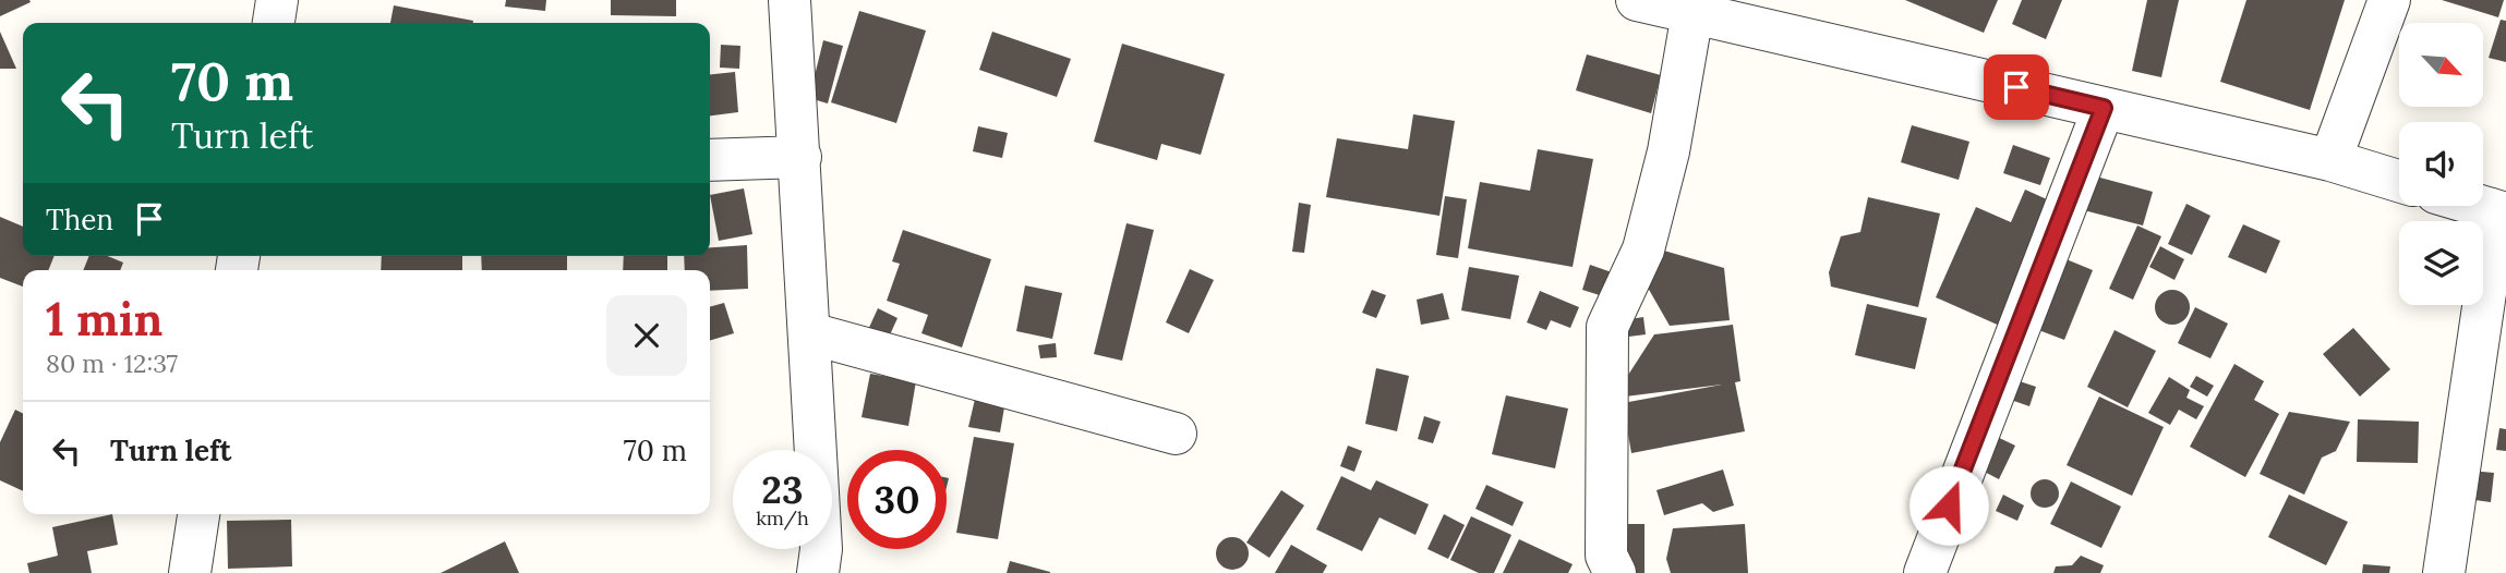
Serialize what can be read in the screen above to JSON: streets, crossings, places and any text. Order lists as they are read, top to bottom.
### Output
{
  "north": "bottom right",
  "page": {
    "turn": ["70 m", "Turn left"],
    "then": "Then",
    "heading": ["1 min", "80 m · 12:37"],
    "list": [
      {
        "name": "Turn left",
        "value": "70 m"
      }
    ],
    "speed": "23 km/h",
    "limit": "30"
  }
}
